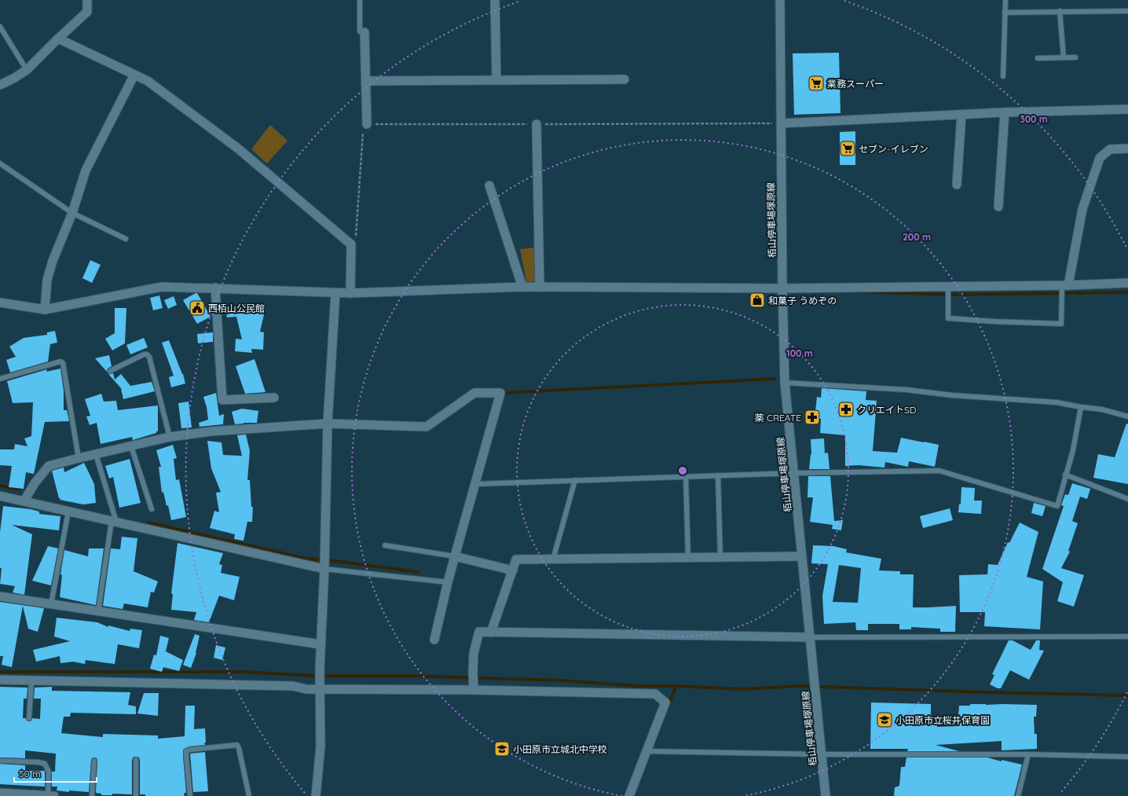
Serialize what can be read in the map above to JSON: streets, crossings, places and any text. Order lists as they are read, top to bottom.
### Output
{
  "streets": {
    "street": ["栢山停車場塚原線"]
  },
  "places": {
    "supermarket": ["業務スーパー", "セブン-イレブン"],
    "shop": ["和菓子 うめぞの"],
    "public building": ["西栢山公民館"],
    "pharmacy": ["クリエイトSD", "薬 CREATE"],
    "school or university": ["小田原市立桜井保育園", "小田原市立城北中学校"]
  },
  "scale_bar": "50 m",
  "rings": ["300 m", "200 m", "100 m"]
}
